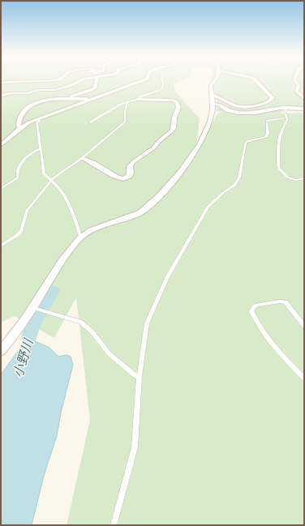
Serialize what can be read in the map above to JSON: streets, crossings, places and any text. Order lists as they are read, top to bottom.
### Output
{
  "water": ["小野川"]
}
